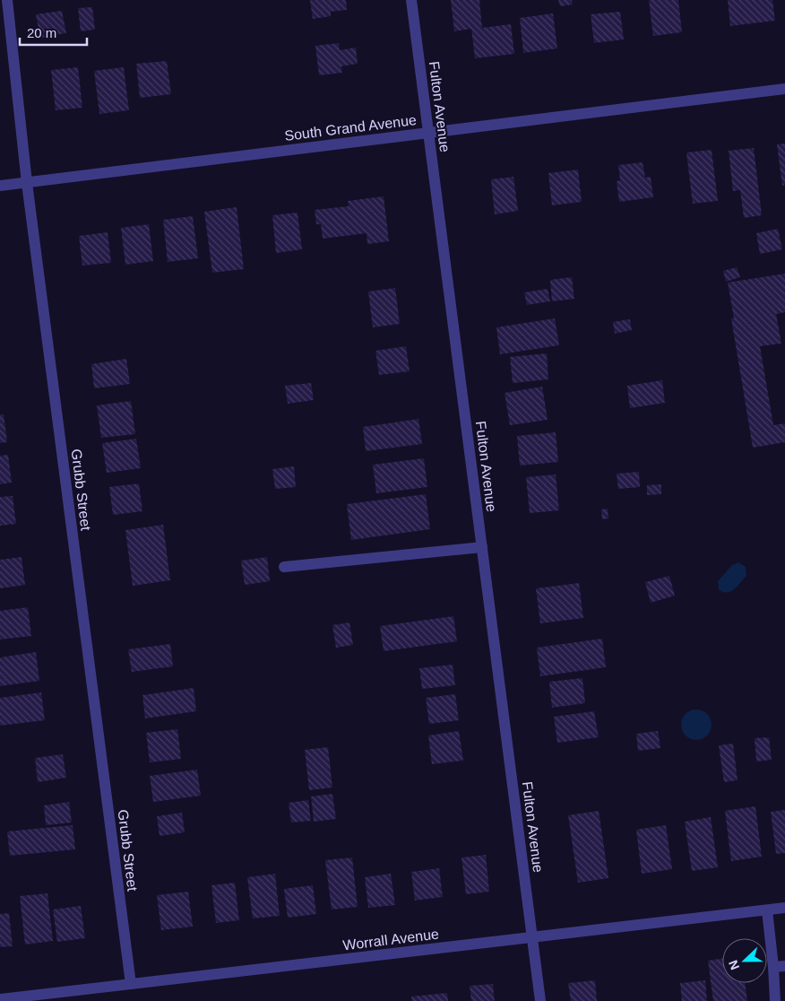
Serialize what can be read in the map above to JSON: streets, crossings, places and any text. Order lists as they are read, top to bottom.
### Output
{
  "streets": {
    "street": [
      "Fulton Avenue",
      "South Grand Avenue",
      "Grubb Street",
      "Worrall Avenue"
    ]
  },
  "crossings": [
    ["Fulton Avenue", "South Grand Avenue"],
    ["Fulton Avenue", "Worrall Avenue"],
    ["South Grand Avenue", "Grubb Street"],
    ["Grubb Street", "Worrall Avenue"]
  ],
  "scale_bar": "20 m",
  "north": "left"
}
